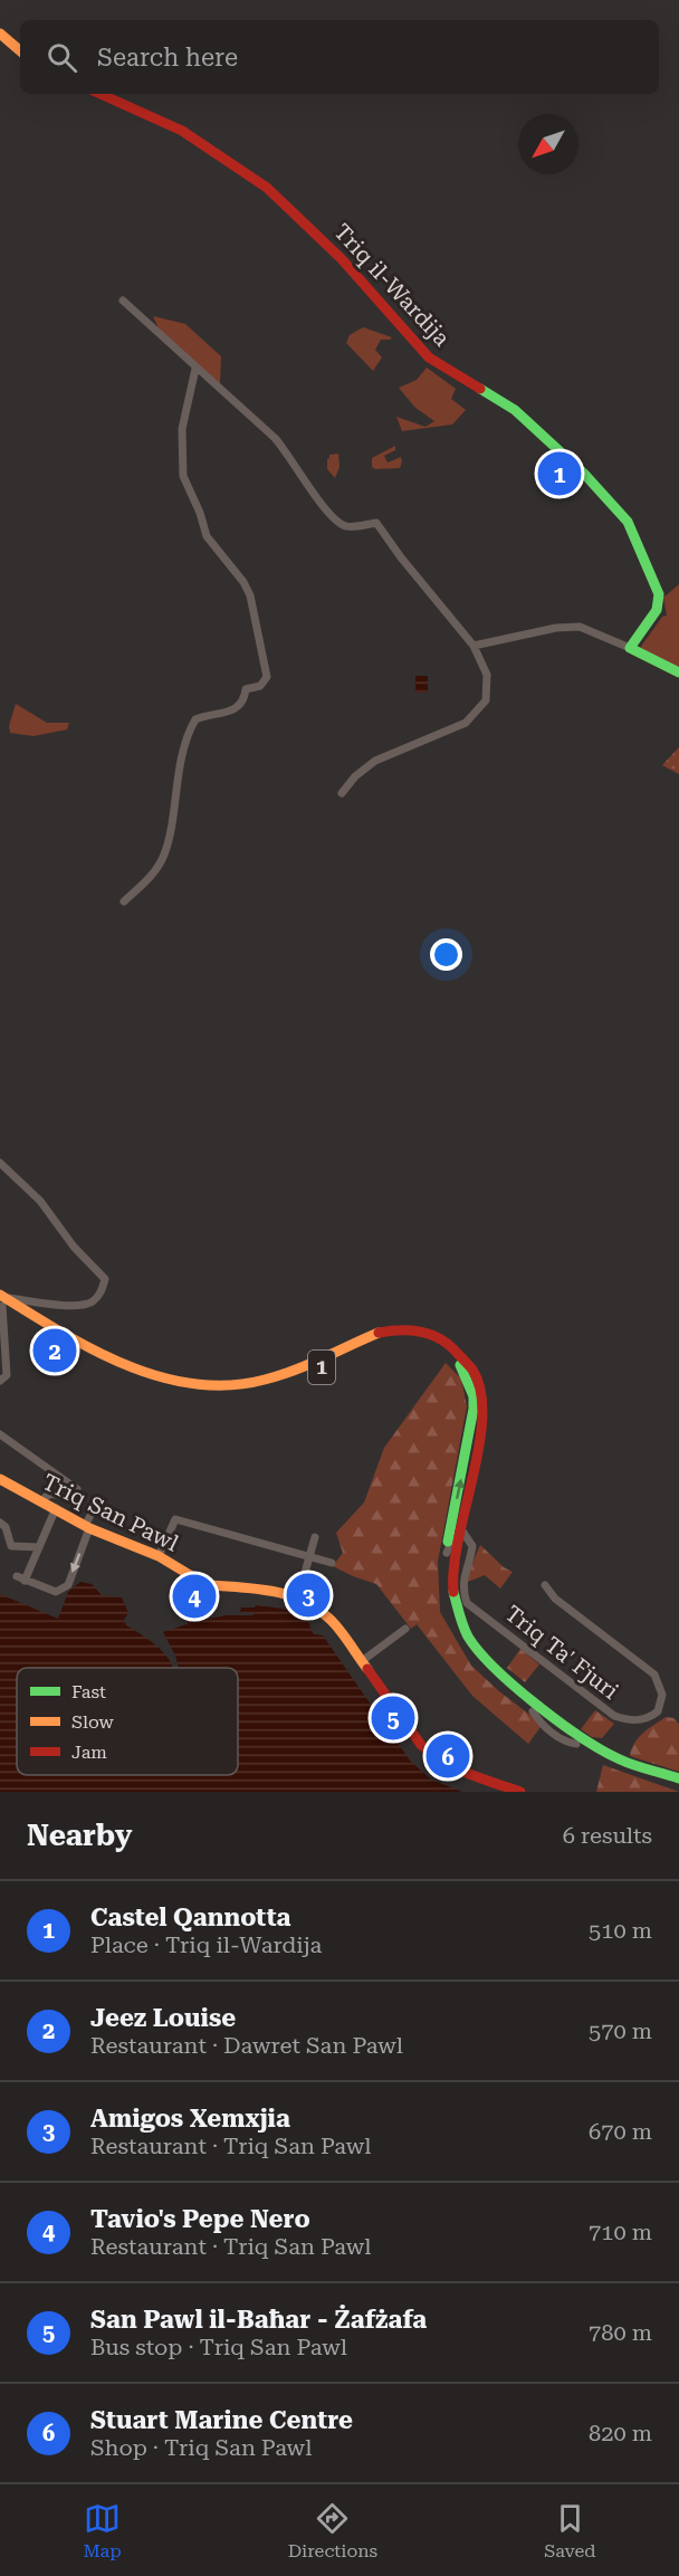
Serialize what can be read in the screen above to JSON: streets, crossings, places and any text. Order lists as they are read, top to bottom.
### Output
{
  "streets": {
    "main road": ["Triq il-Wardija", "1", "Triq San Pawl"],
    "street": ["Triq Ta' Fjuri"]
  },
  "legend": ["Fast", "Slow", "Jam"],
  "north": "bottom left",
  "page": {
    "search": "Search here",
    "pins": [
      "1",
      "2",
      "3",
      "4",
      "5",
      "6"
    ],
    "heading": ["Nearby", "6 results"],
    "list": [
      {
        "mark": "1",
        "name": "Castel Qannotta",
        "note": "Place · Triq il-Wardija",
        "value": "510 m"
      },
      {
        "mark": "2",
        "name": "Jeez Louise",
        "note": "Restaurant · Dawret San Pawl",
        "value": "570 m"
      },
      {
        "mark": "3",
        "name": "Amigos Xemxjia",
        "note": "Restaurant · Triq San Pawl",
        "value": "670 m"
      },
      {
        "mark": "4",
        "name": "Tavio's Pepe Nero",
        "note": "Restaurant · Triq San Pawl",
        "value": "710 m"
      },
      {
        "mark": "5",
        "name": "San Pawl il-Baħar - Żafżafa",
        "note": "Bus stop · Triq San Pawl",
        "value": "780 m"
      },
      {
        "mark": "6",
        "name": "Stuart Marine Centre",
        "note": "Shop · Triq San Pawl",
        "value": "820 m"
      }
    ],
    "nav": ["Map", "Directions", "Saved"]
  }
}
